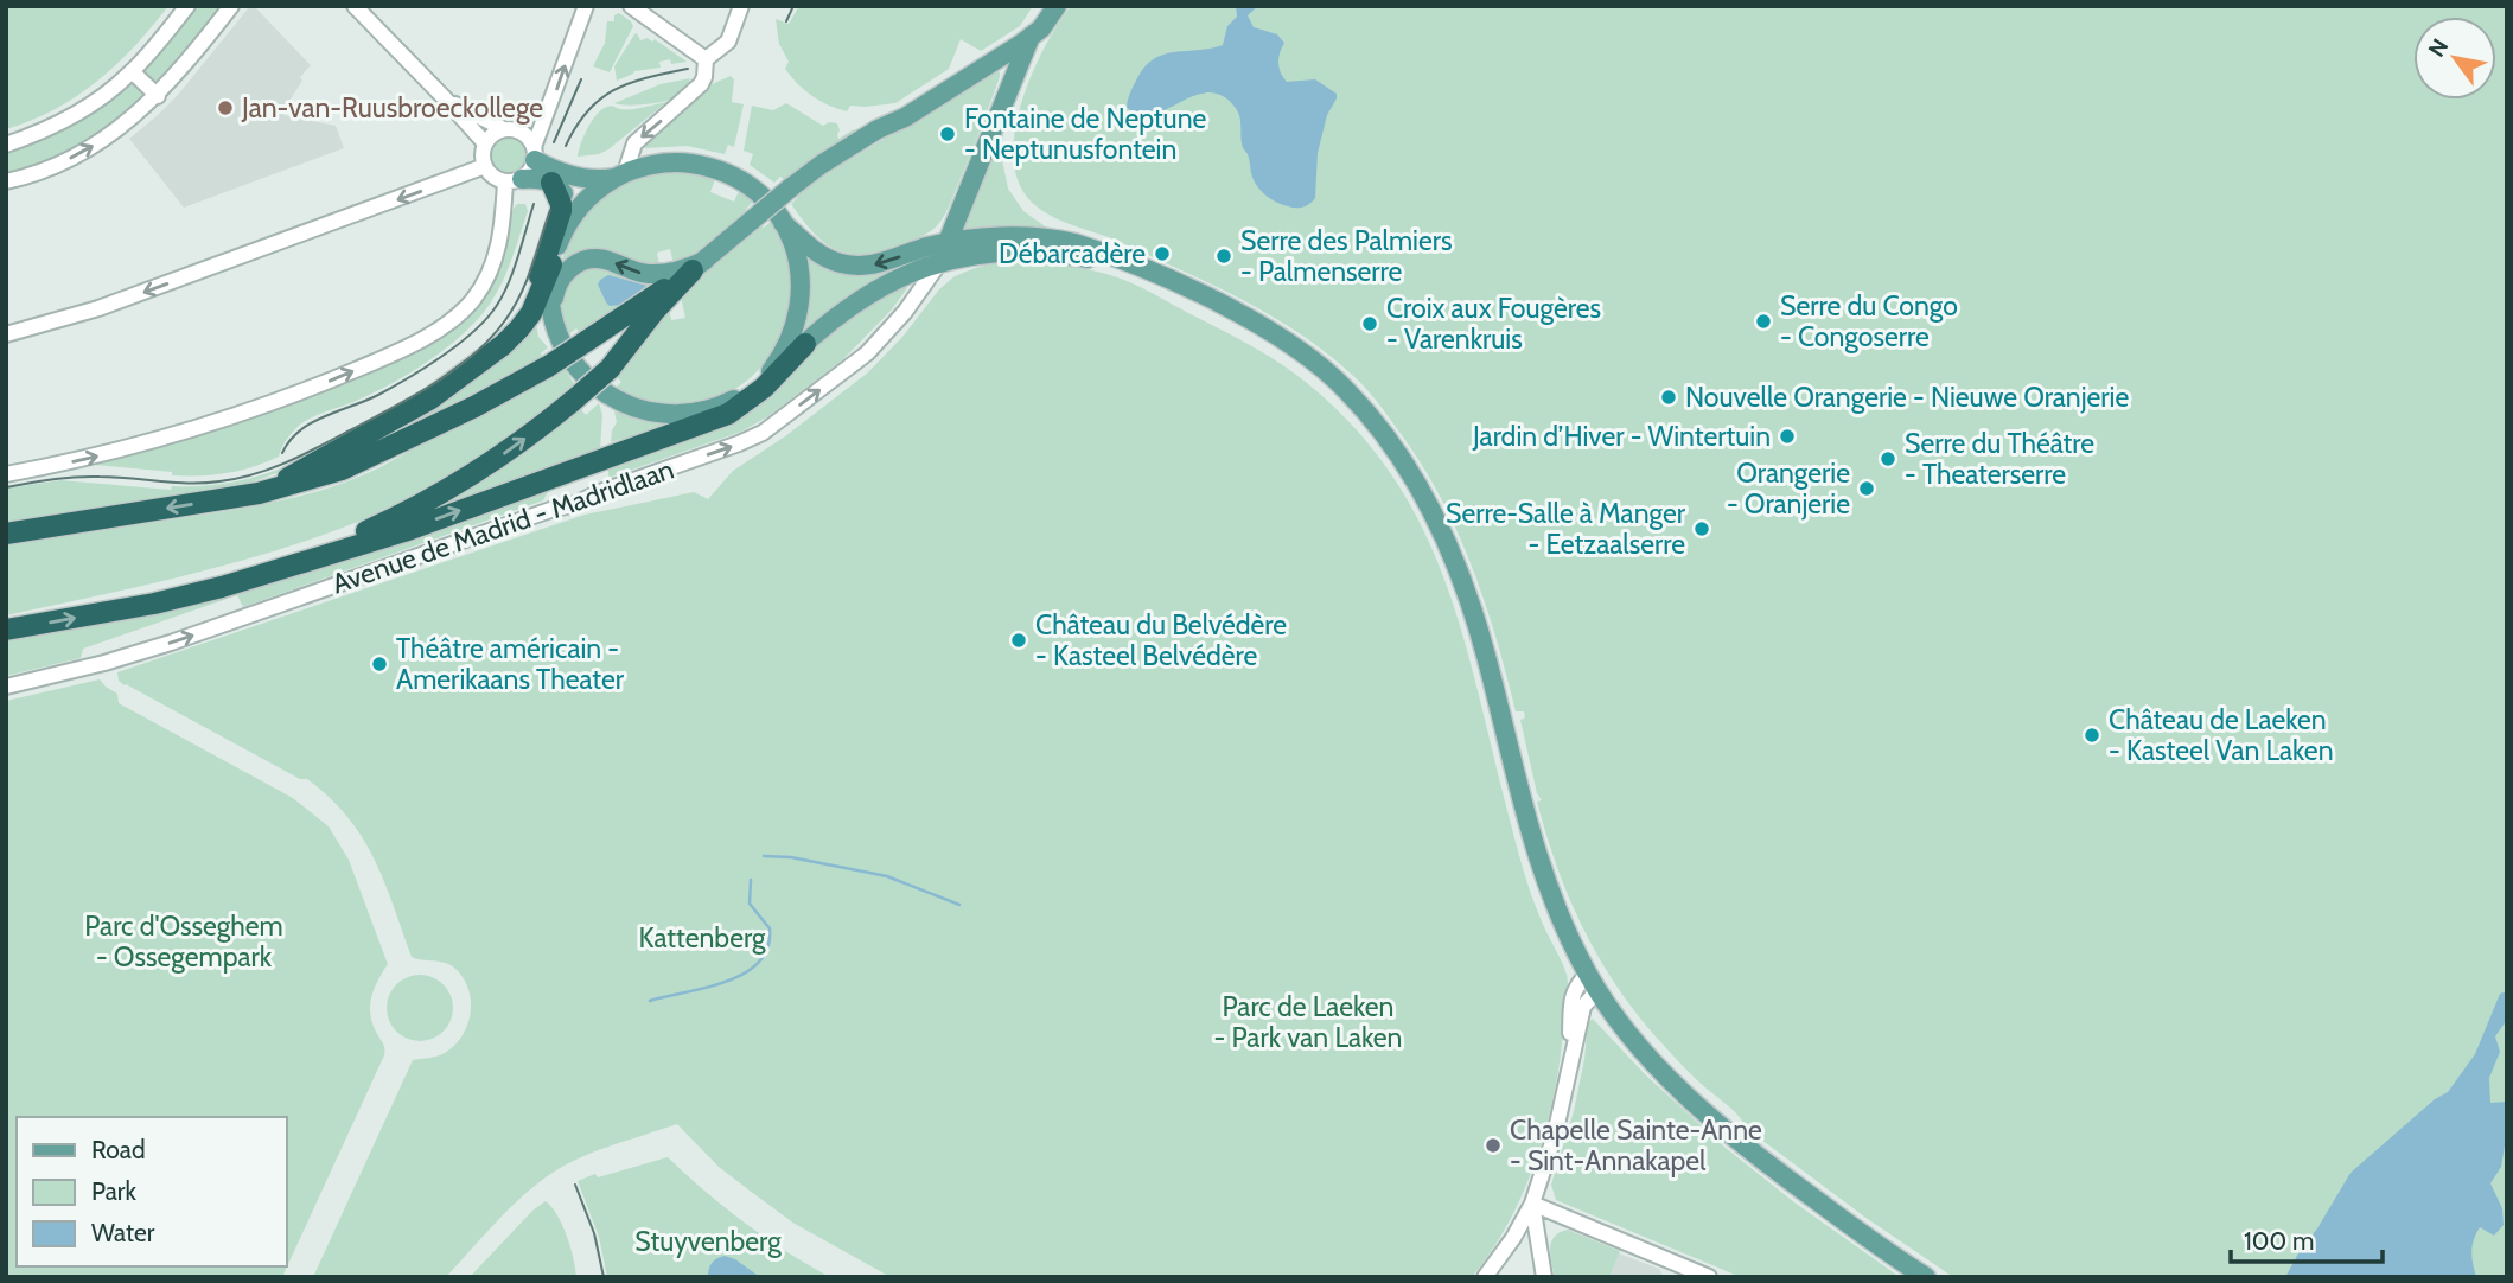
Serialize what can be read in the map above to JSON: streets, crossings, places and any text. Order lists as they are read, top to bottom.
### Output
{
  "streets": {
    "street": ["Avenue de Madrid - Madridlaan"]
  },
  "one_way": ["Avenue de Madrid - Madridlaan"],
  "parks": [
    "Parc d'Osseghem - Ossegempark",
    "Kattenberg",
    "Parc de Laeken - Park van Laken",
    "Stuyvenberg"
  ],
  "places": [
    "Jan-van-Ruusbroeckollege",
    "Fontaine de Neptune - Neptunusfontein",
    "Débarcadère",
    "Serre des Palmiers - Palmenserre",
    "Serre du Congo - Congoserre",
    "Croix aux Fougères - Varenkruis",
    "Nouvelle Orangerie - Nieuwe Oranjerie",
    "Jardin d’Hiver - Wintertuin",
    "Serre du Théâtre - Theaterserre",
    "Orangerie - Oranjerie",
    "Serre-Salle à Manger - Eetzaalserre",
    "Château du Belvédère - Kasteel Belvédère",
    "Théâtre américain - Amerikaans Theater",
    "Château de Laeken - Kasteel Van Laken",
    "Chapelle Sainte-Anne - Sint-Annakapel"
  ],
  "legend": ["Road", "Park", "Water"],
  "scale_bar": "100 m",
  "north": "top left"
}
